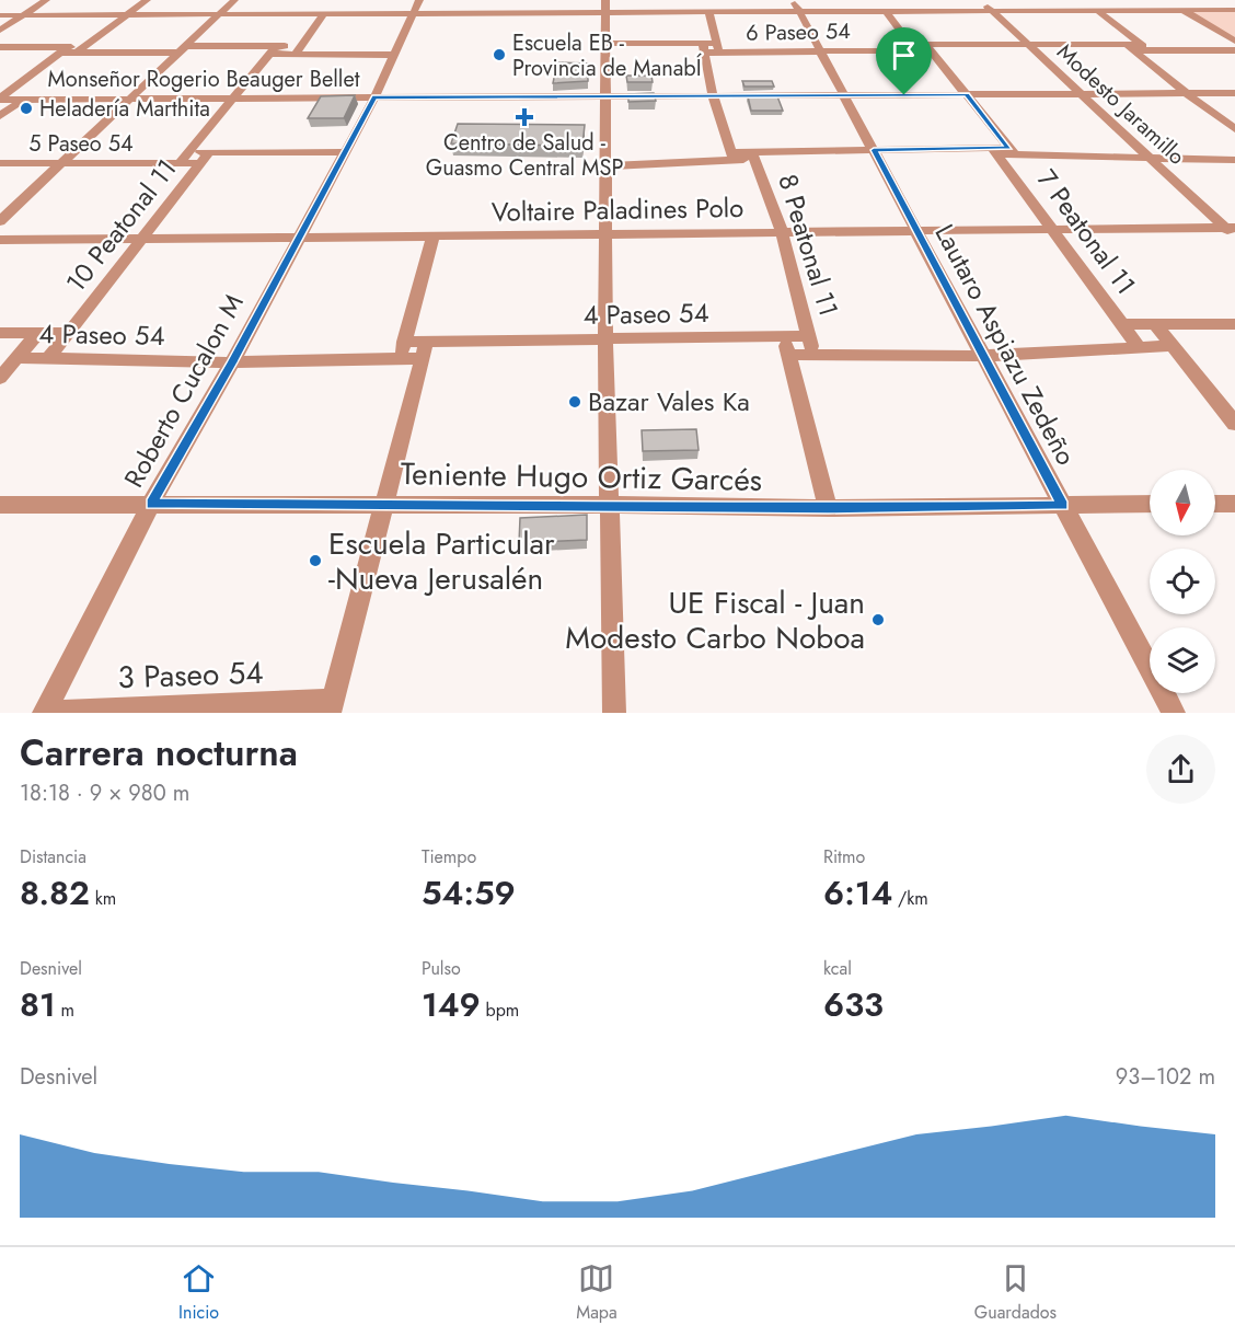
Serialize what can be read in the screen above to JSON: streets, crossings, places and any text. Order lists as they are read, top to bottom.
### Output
{
  "streets": {
    "street": [
      "6 Paseo 54",
      "Monseñor Rogerio Beauger Bellet",
      "Modesto Jaramillo",
      "5 Paseo 54",
      "Voltaire Paladines Polo",
      "10 Peatonal 11",
      "7 Peatonal 11",
      "8 Peatonal 11",
      "4 Paseo 54",
      "Lautaro Aspiazu Zedeño",
      "Roberto Cucalon M",
      "Teniente Hugo Ortiz Garcés",
      "3 Paseo 54"
    ]
  },
  "crossings": [
    ["6 Paseo 54", "Modesto Jaramillo"],
    ["6 Paseo 54", "7 Peatonal 11"],
    ["6 Paseo 54", "Lautaro Aspiazu Zedeño"],
    ["Monseñor Rogerio Beauger Bellet", "Modesto Jaramillo"],
    ["Monseñor Rogerio Beauger Bellet", "10 Peatonal 11"],
    ["Monseñor Rogerio Beauger Bellet", "7 Peatonal 11"],
    ["Monseñor Rogerio Beauger Bellet", "Lautaro Aspiazu Zedeño"],
    ["Monseñor Rogerio Beauger Bellet", "Roberto Cucalon M"],
    ["Modesto Jaramillo", "Voltaire Paladines Polo"],
    ["5 Paseo 54", "10 Peatonal 11"],
    ["5 Paseo 54", "Roberto Cucalon M"],
    ["Voltaire Paladines Polo", "10 Peatonal 11"],
    ["Voltaire Paladines Polo", "7 Peatonal 11"],
    ["Voltaire Paladines Polo", "8 Peatonal 11"],
    ["Voltaire Paladines Polo", "Lautaro Aspiazu Zedeño"],
    ["Voltaire Paladines Polo", "Roberto Cucalon M"],
    ["10 Peatonal 11", "4 Paseo 54"],
    ["8 Peatonal 11", "4 Paseo 54"],
    ["8 Peatonal 11", "Teniente Hugo Ortiz Garcés"],
    ["4 Paseo 54", "Roberto Cucalon M"],
    ["Lautaro Aspiazu Zedeño", "Teniente Hugo Ortiz Garcés"],
    ["Roberto Cucalon M", "Teniente Hugo Ortiz Garcés"]
  ],
  "places": {
    "other": [
      "Escuela EB - Provincia de ManabÍ",
      "Heladería Marthita",
      "Bazar Vales Ka",
      "Escuela Particular -Nueva Jerusalén",
      "UE Fiscal - Juan Modesto Carbo Noboa"
    ],
    "health": ["Centro de Salud - Guasmo Central MSP"]
  },
  "north": "bottom",
  "page": {
    "heading": ["Carrera nocturna", "18:18 · 9 × 980 m"],
    "stats": [
      ["Distancia", "8.82 km"],
      ["Tiempo", "54:59"],
      ["Ritmo", "6:14 /km"],
      ["Desnivel", "81 m"],
      ["Pulso", "149 bpm"],
      ["kcal", "633"]
    ],
    "chart": ["Desnivel", "93–102 m"],
    "tabs": ["Inicio", "Mapa", "Guardados"]
  }
}
